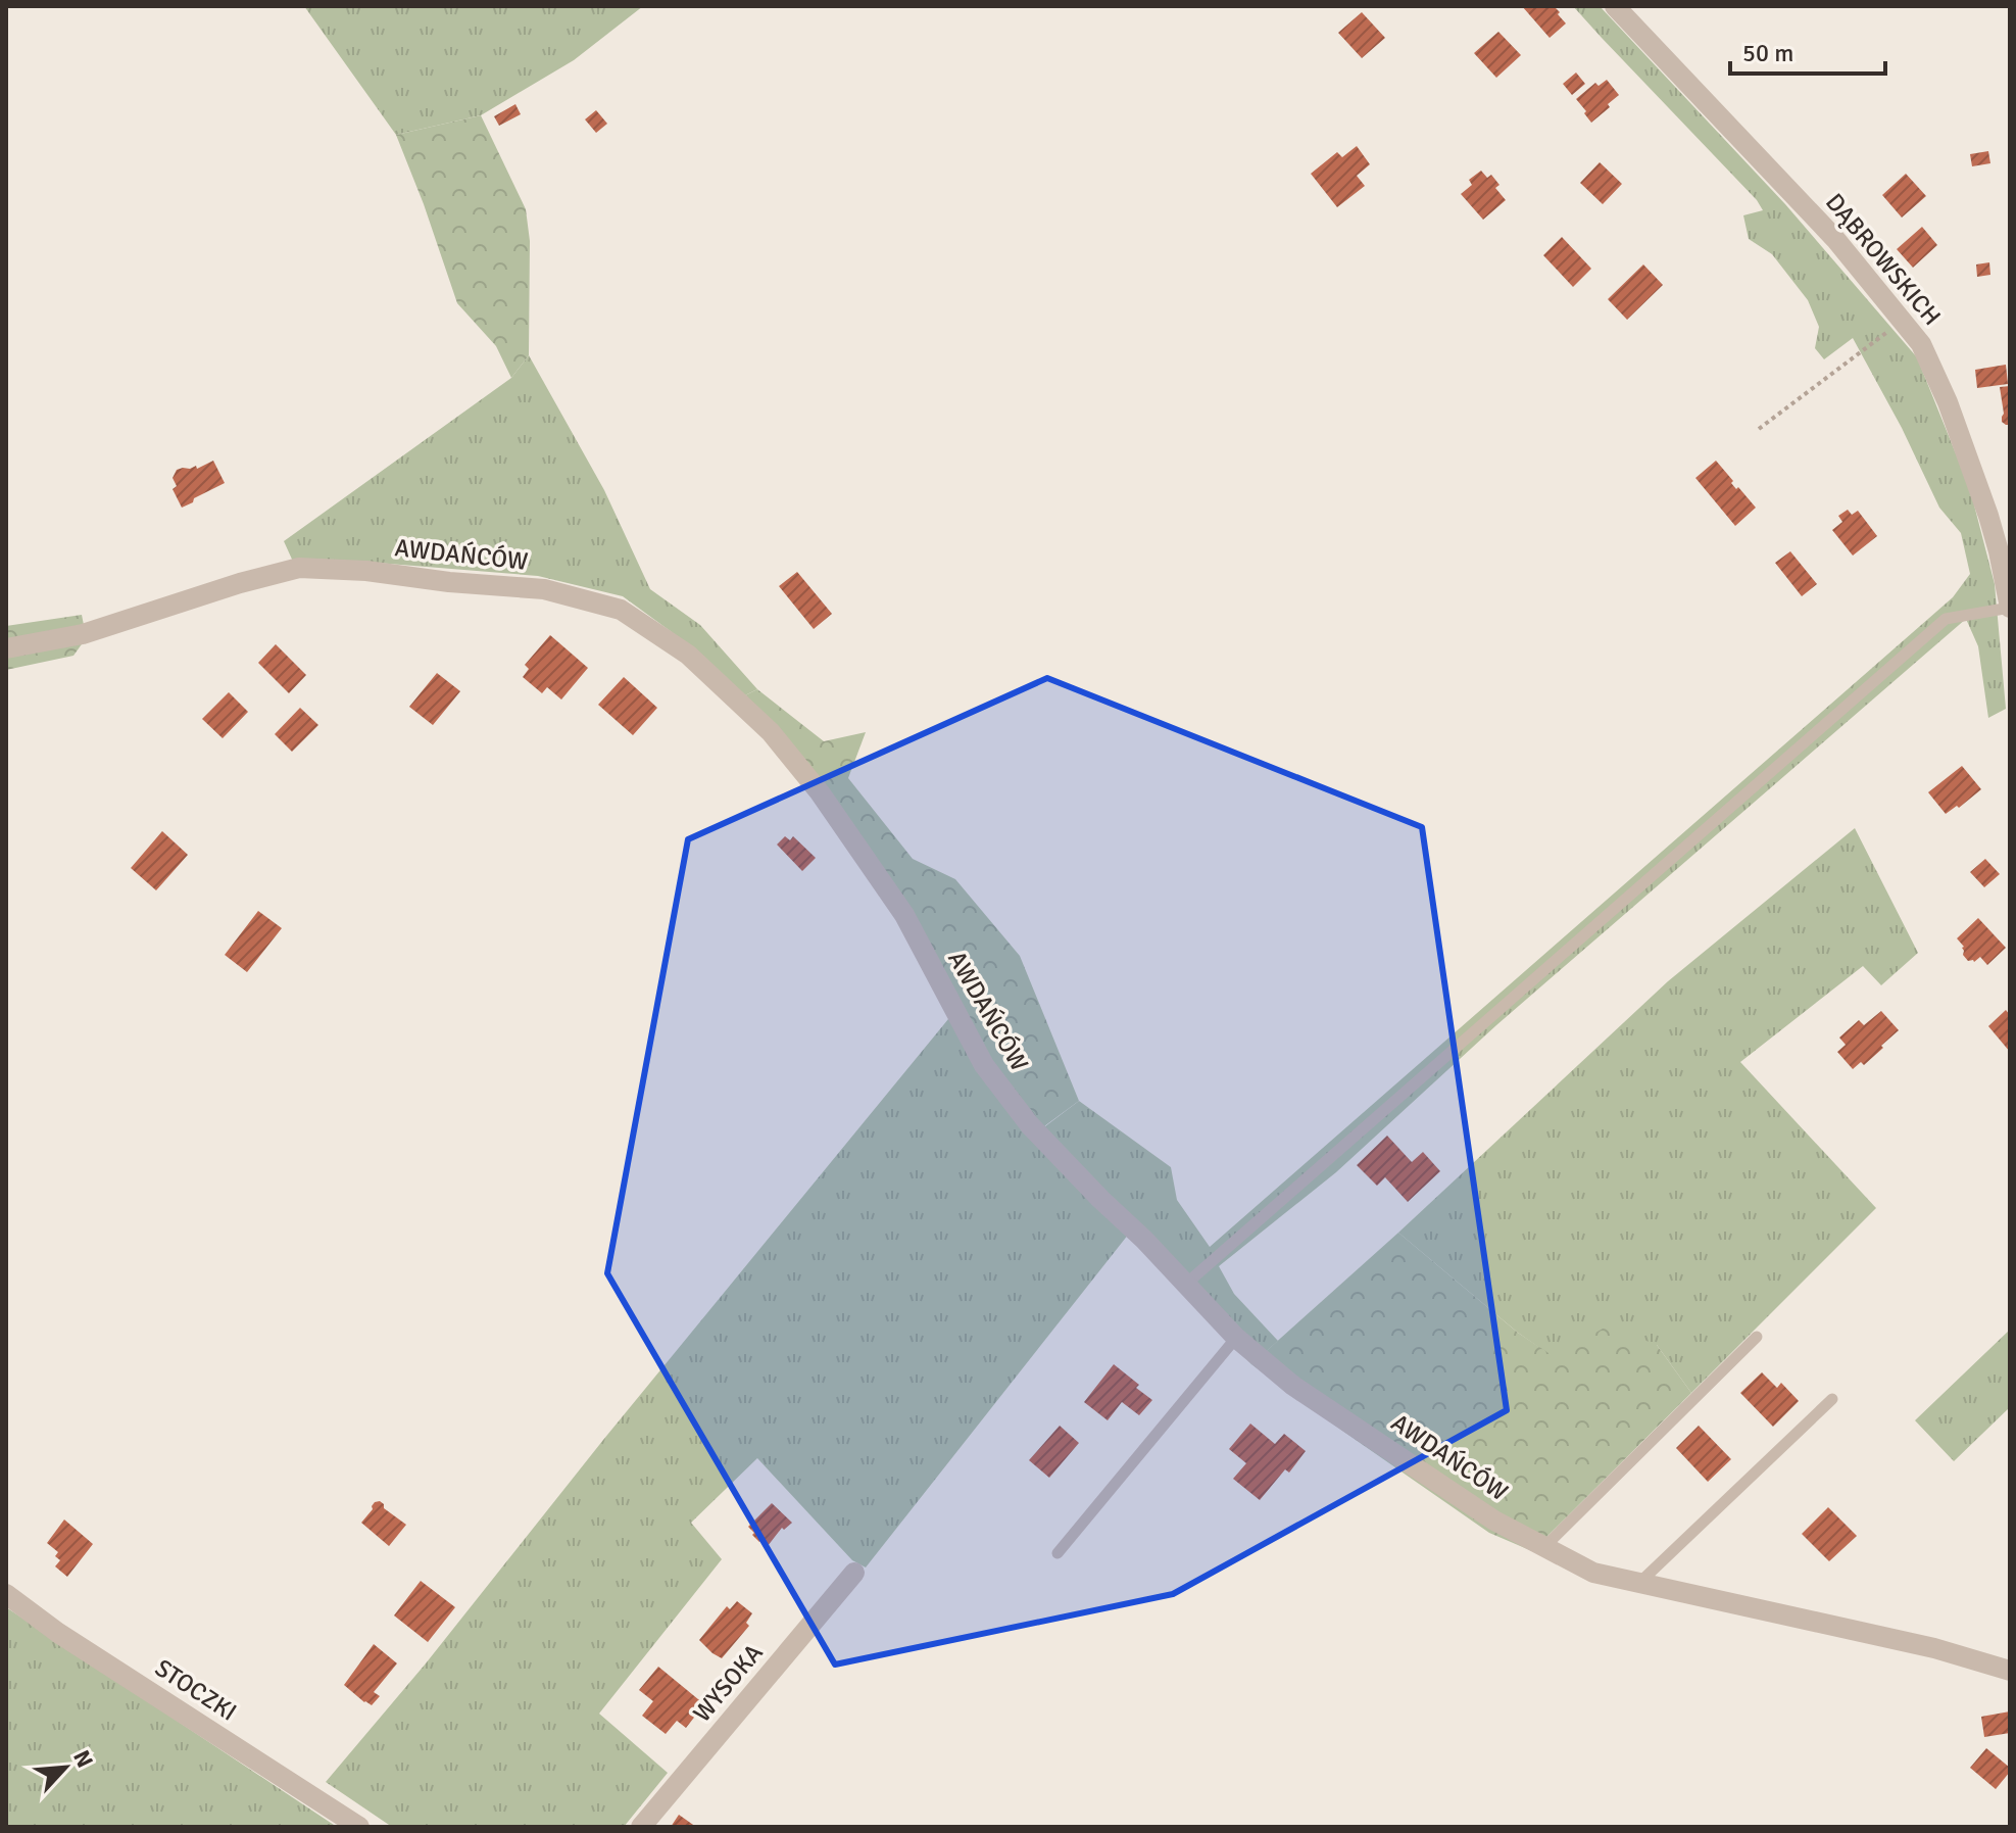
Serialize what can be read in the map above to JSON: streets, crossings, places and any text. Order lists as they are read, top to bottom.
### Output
{
  "streets": {
    "street": [
      "DĄBROWSKICH",
      "AWDAŃCÓW",
      "WYSOKA",
      "STOCZKI"
    ]
  },
  "scale_bar": "50 m",
  "north": "top right"
}
